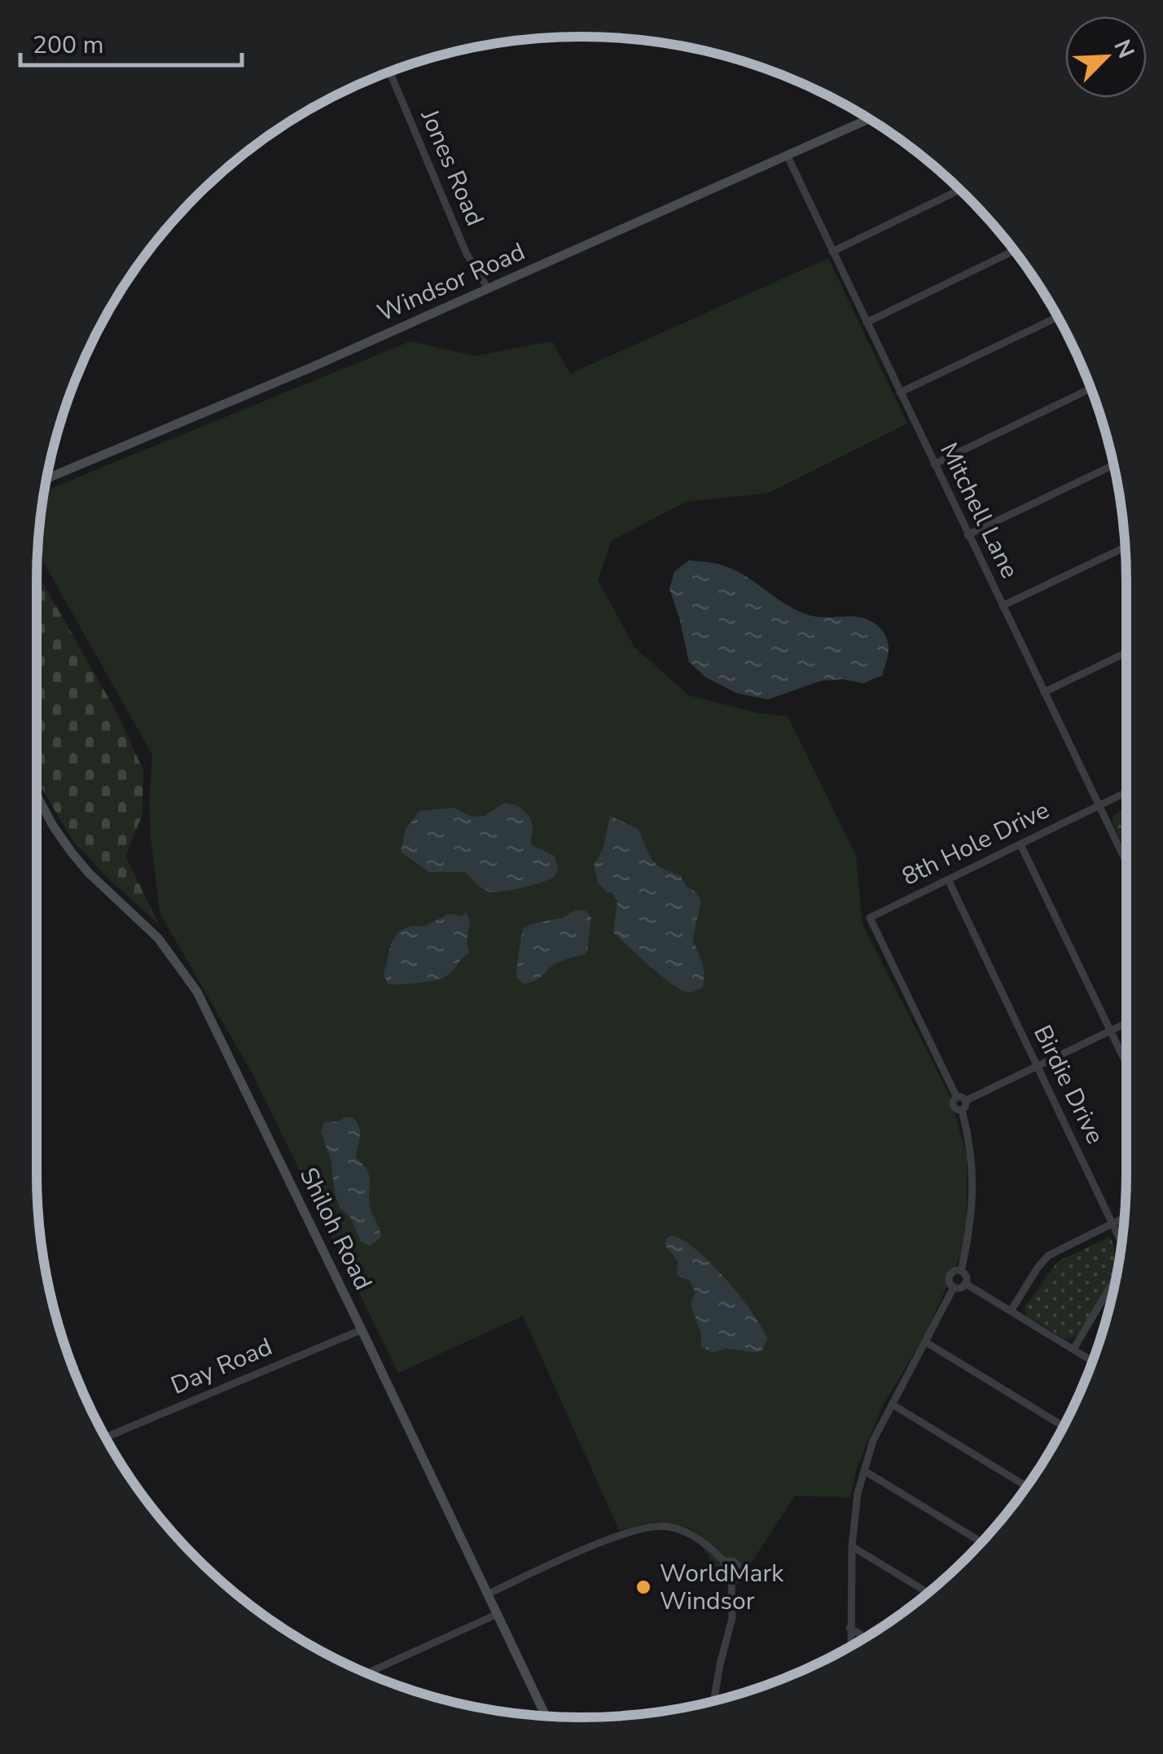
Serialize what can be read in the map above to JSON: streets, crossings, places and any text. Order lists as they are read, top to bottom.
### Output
{
  "streets": {
    "main road": ["Windsor Road", "Shiloh Road"],
    "street": [
      "Jones Road",
      "Mitchell Lane",
      "8th Hole Drive",
      "Birdie Drive",
      "Day Road"
    ]
  },
  "crossings": [
    ["Jones Road", "Windsor Road"],
    ["Windsor Road", "Mitchell Lane"],
    ["Mitchell Lane", "8th Hole Drive"],
    ["8th Hole Drive", "Birdie Drive"],
    ["Shiloh Road", "Day Road"]
  ],
  "places": ["WorldMark Windsor"],
  "scale_bar": "200 m",
  "north": "top right"
}
